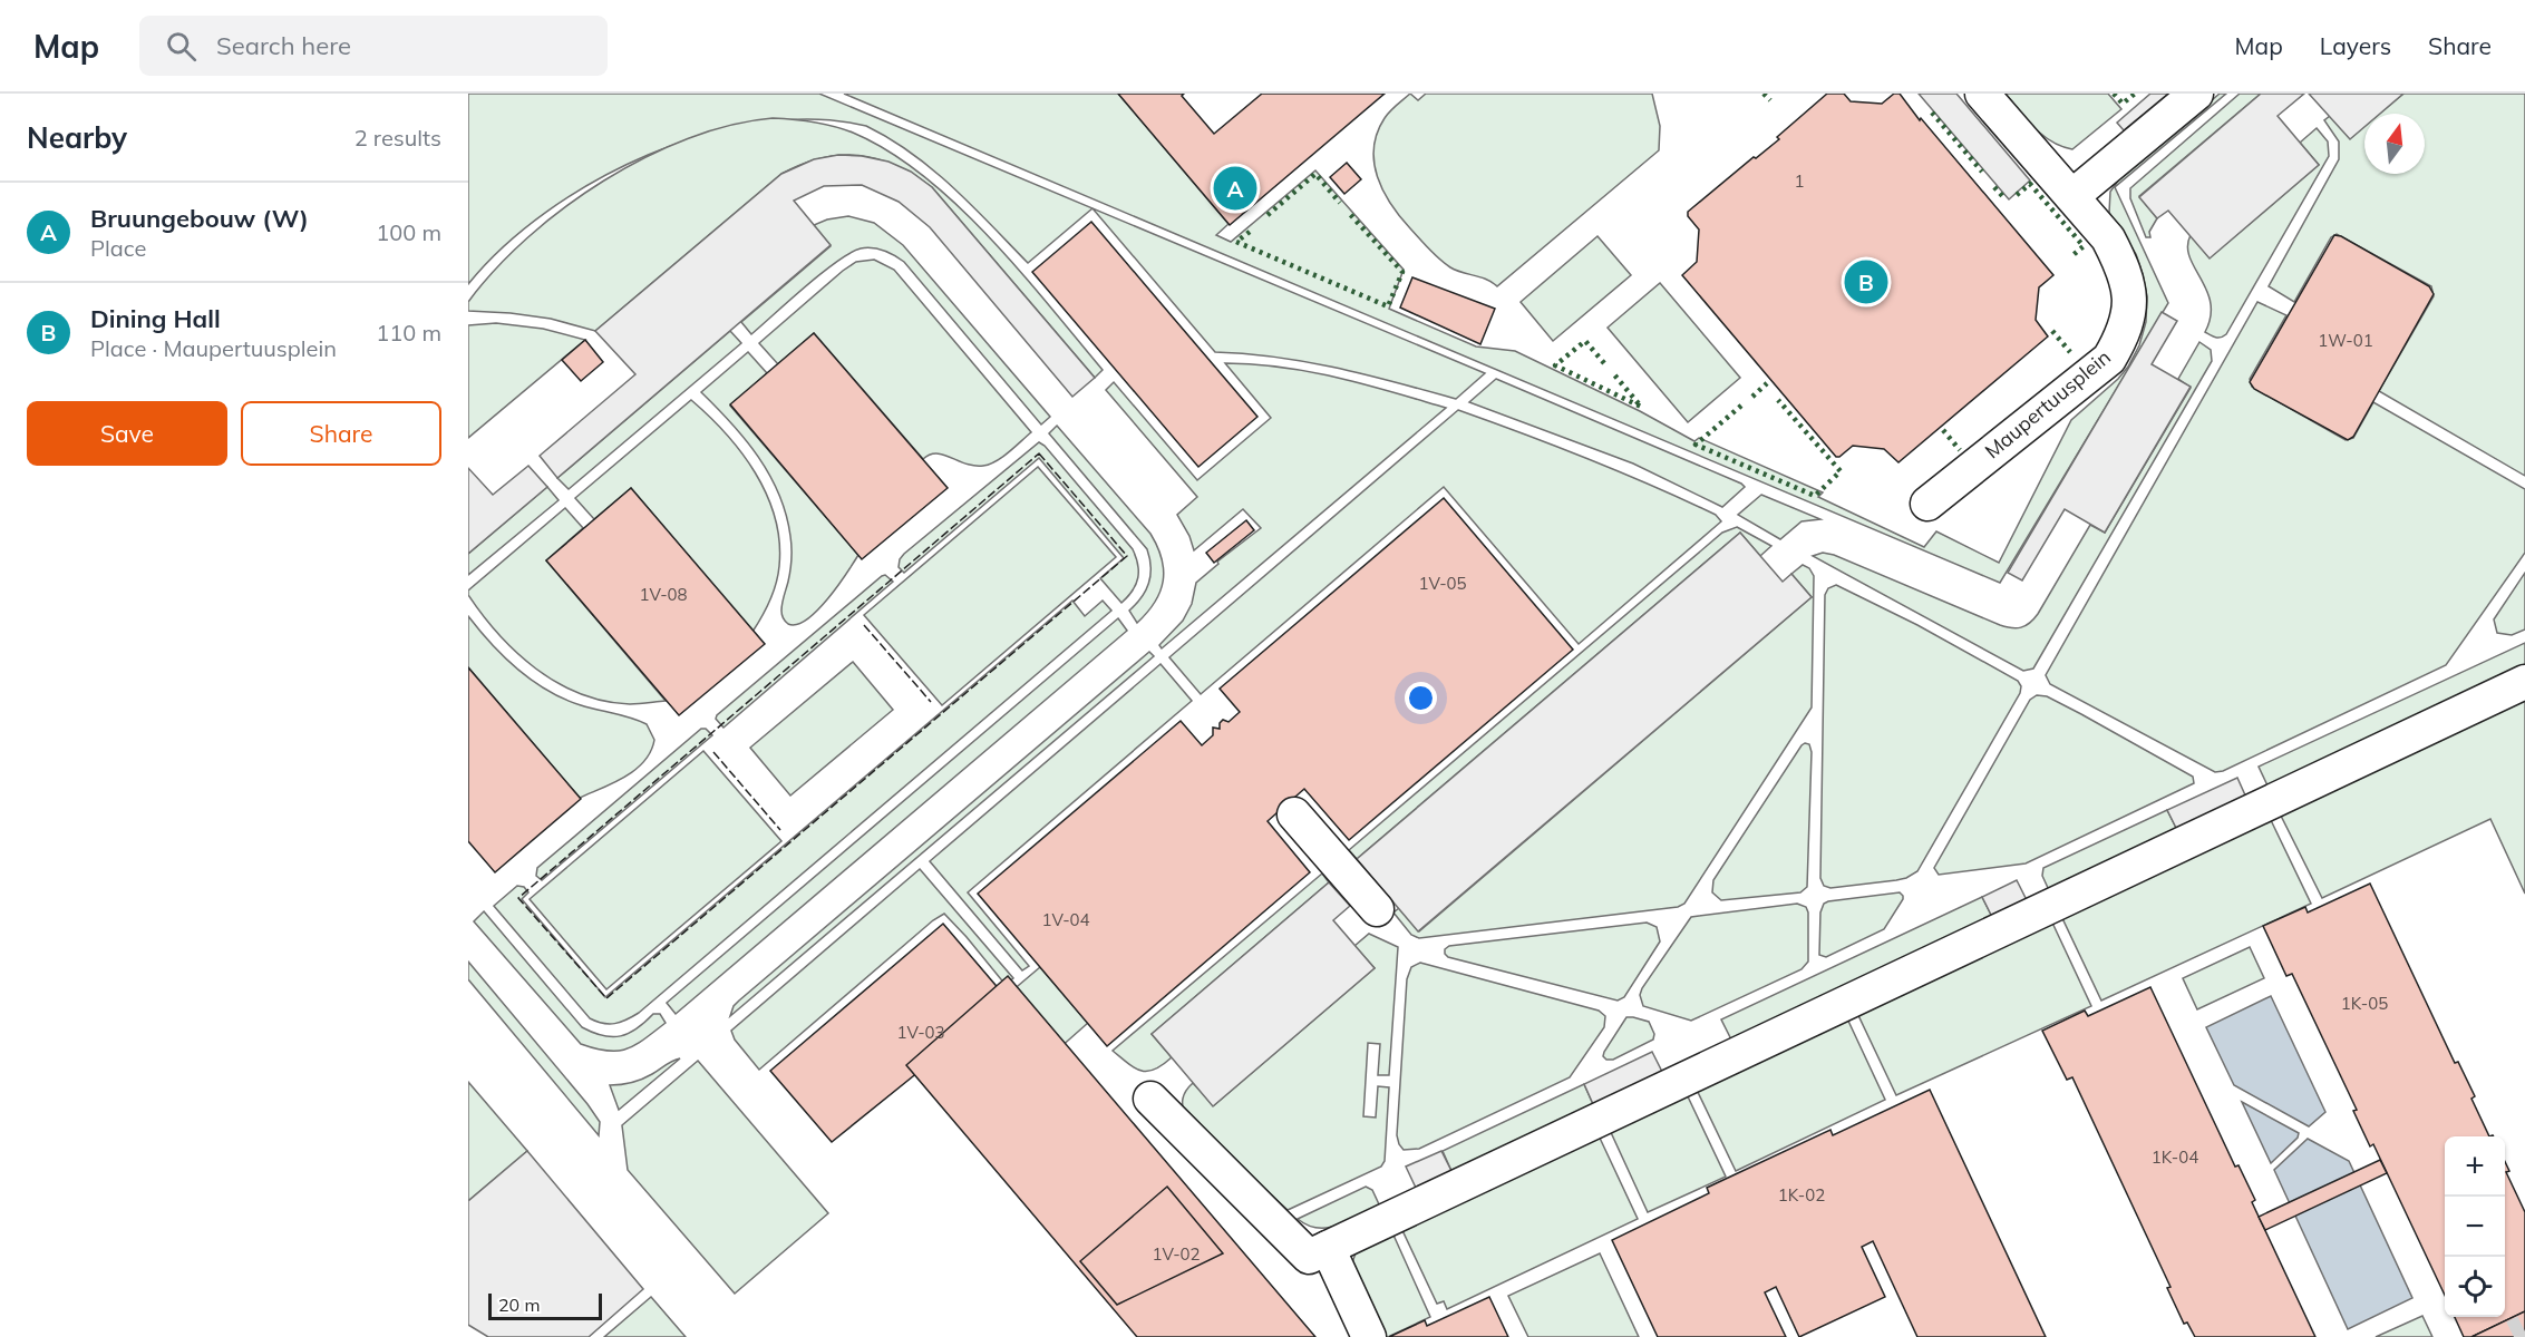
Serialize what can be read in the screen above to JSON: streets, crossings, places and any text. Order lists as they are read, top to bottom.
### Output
{
  "streets": {
    "street": ["Maupertuusplein"]
  },
  "house_numbers": [
    "1",
    "1W-01",
    "1V-05",
    "1V-08",
    "1V-04",
    "1K-05",
    "1V-03",
    "1K-04",
    "1K-02",
    "1V-02"
  ],
  "scale_bar": "20 m",
  "north": "top",
  "page": {
    "header": "Map",
    "search": "Search here",
    "nav": ["Map", "Layers", "Share"],
    "heading": ["Nearby", "2 results"],
    "pins": ["A", "B"],
    "list": [
      {
        "mark": "A",
        "name": "Bruungebouw (W)",
        "note": "Place",
        "value": "100 m"
      },
      {
        "mark": "B",
        "name": "Dining Hall",
        "note": "Place · Maupertuusplein",
        "value": "110 m"
      }
    ],
    "buttons": ["Save", "Share"],
    "map_buttons": ["+", "−"],
    "scale": "20 m"
  }
}
